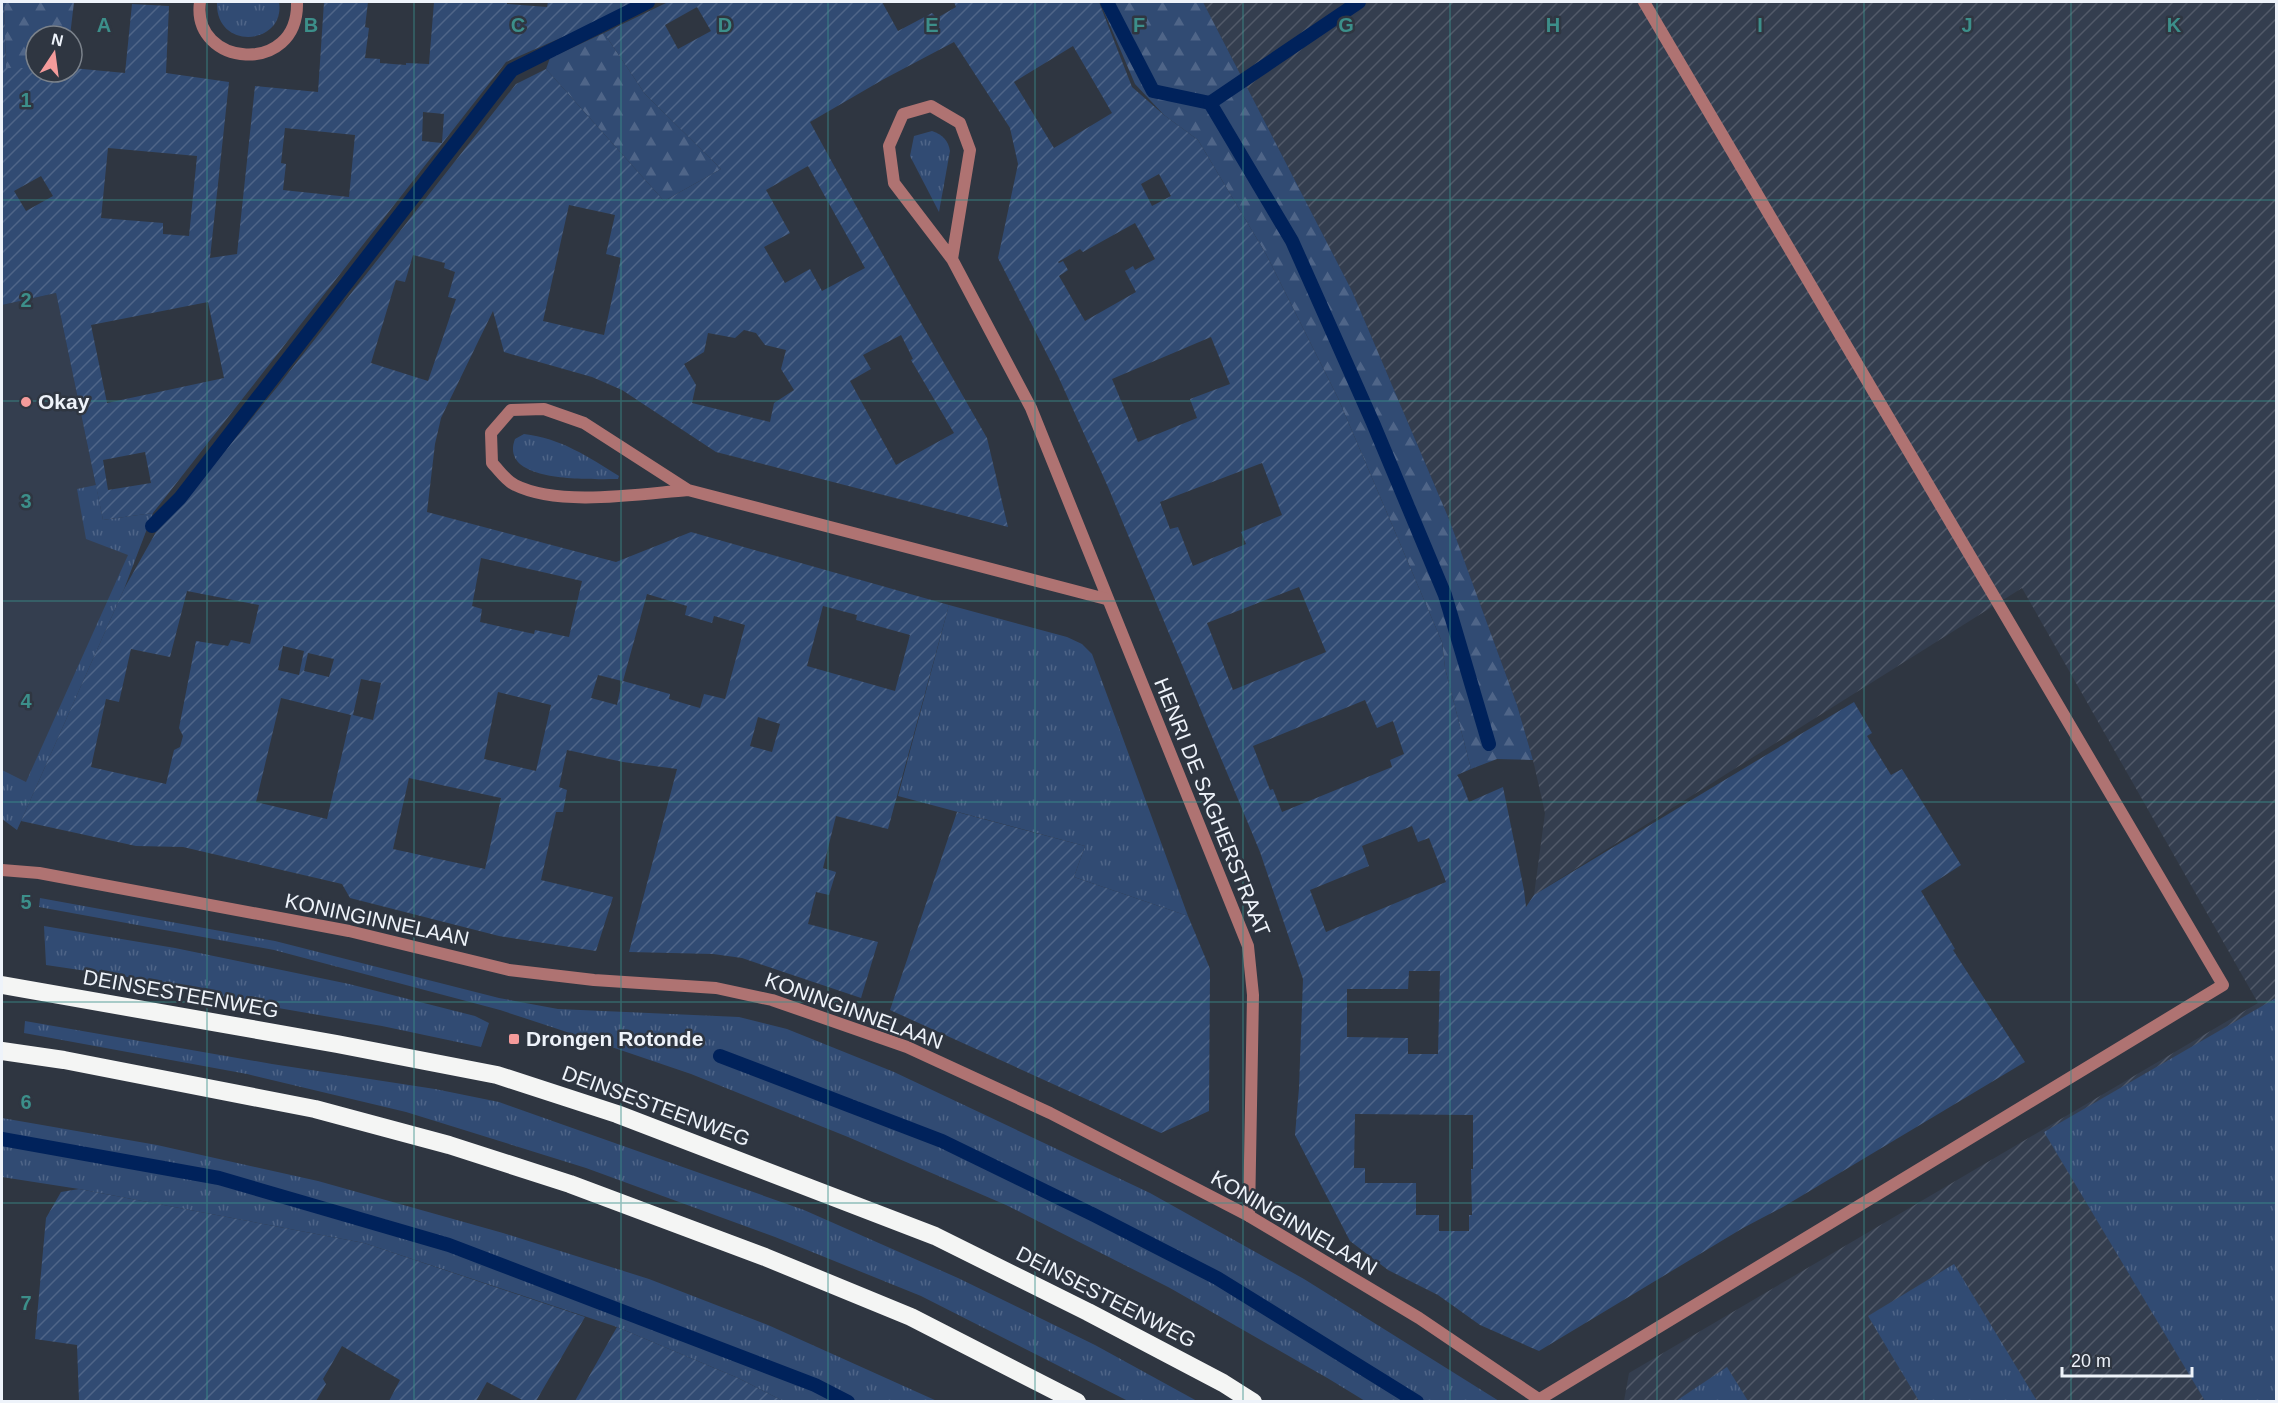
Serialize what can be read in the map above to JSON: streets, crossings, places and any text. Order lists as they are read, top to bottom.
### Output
{
  "streets": {
    "highway": ["DEINSESTEENWEG"],
    "street": ["HENRI DE SAGHERSTRAAT", "KONINGINNELAAN"]
  },
  "crossings": [
    ["HENRI DE SAGHERSTRAAT", "KONINGINNELAAN"]
  ],
  "places": {
    "other": ["Okay"],
    "transit": ["Drongen Rotonde"]
  },
  "scale_bar": "20 m",
  "north": "top",
  "grid": {
    "columns": [
      "A",
      "B",
      "C",
      "D",
      "E",
      "F",
      "G",
      "H",
      "I",
      "J",
      "K"
    ],
    "rows": [
      "1",
      "2",
      "3",
      "4",
      "5",
      "6",
      "7"
    ]
  }
}
